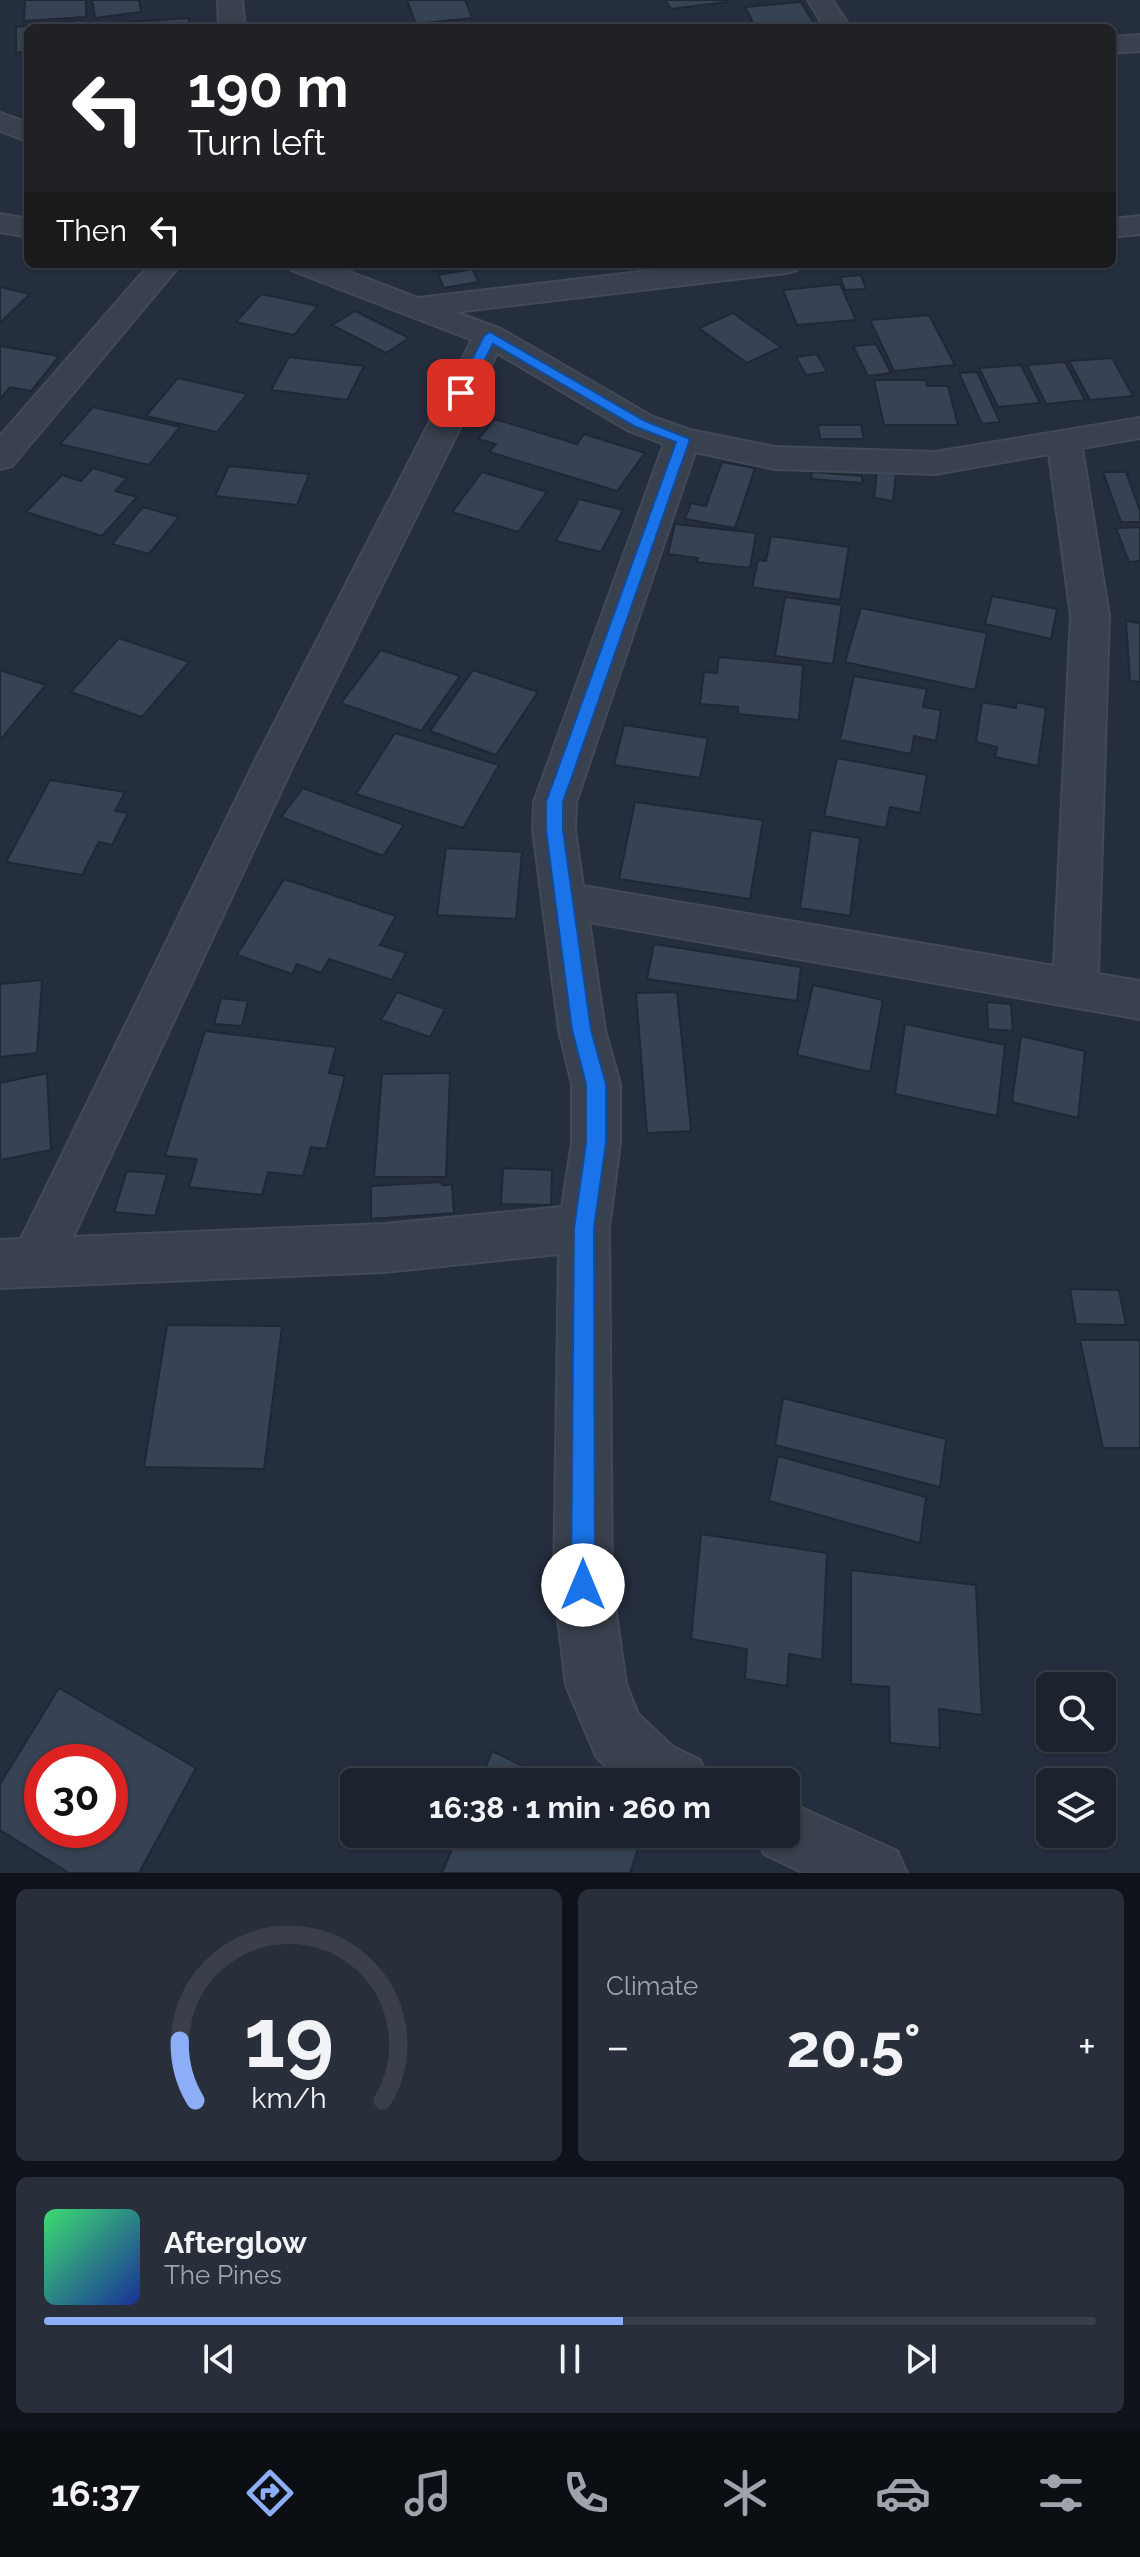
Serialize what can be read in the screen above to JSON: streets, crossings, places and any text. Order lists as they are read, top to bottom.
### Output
{
  "page": {
    "turn": ["190 m", "Turn left"],
    "then": "Then",
    "limit": "30",
    "trip": "16:38 · 1 min · 260 m",
    "tile": "Climate",
    "heat": ["−", "20.5°", "+"],
    "song": ["Afterglow", "The Pines"],
    "tabs": "16:37",
    "gauge": ["19", "km/h"]
  }
}
